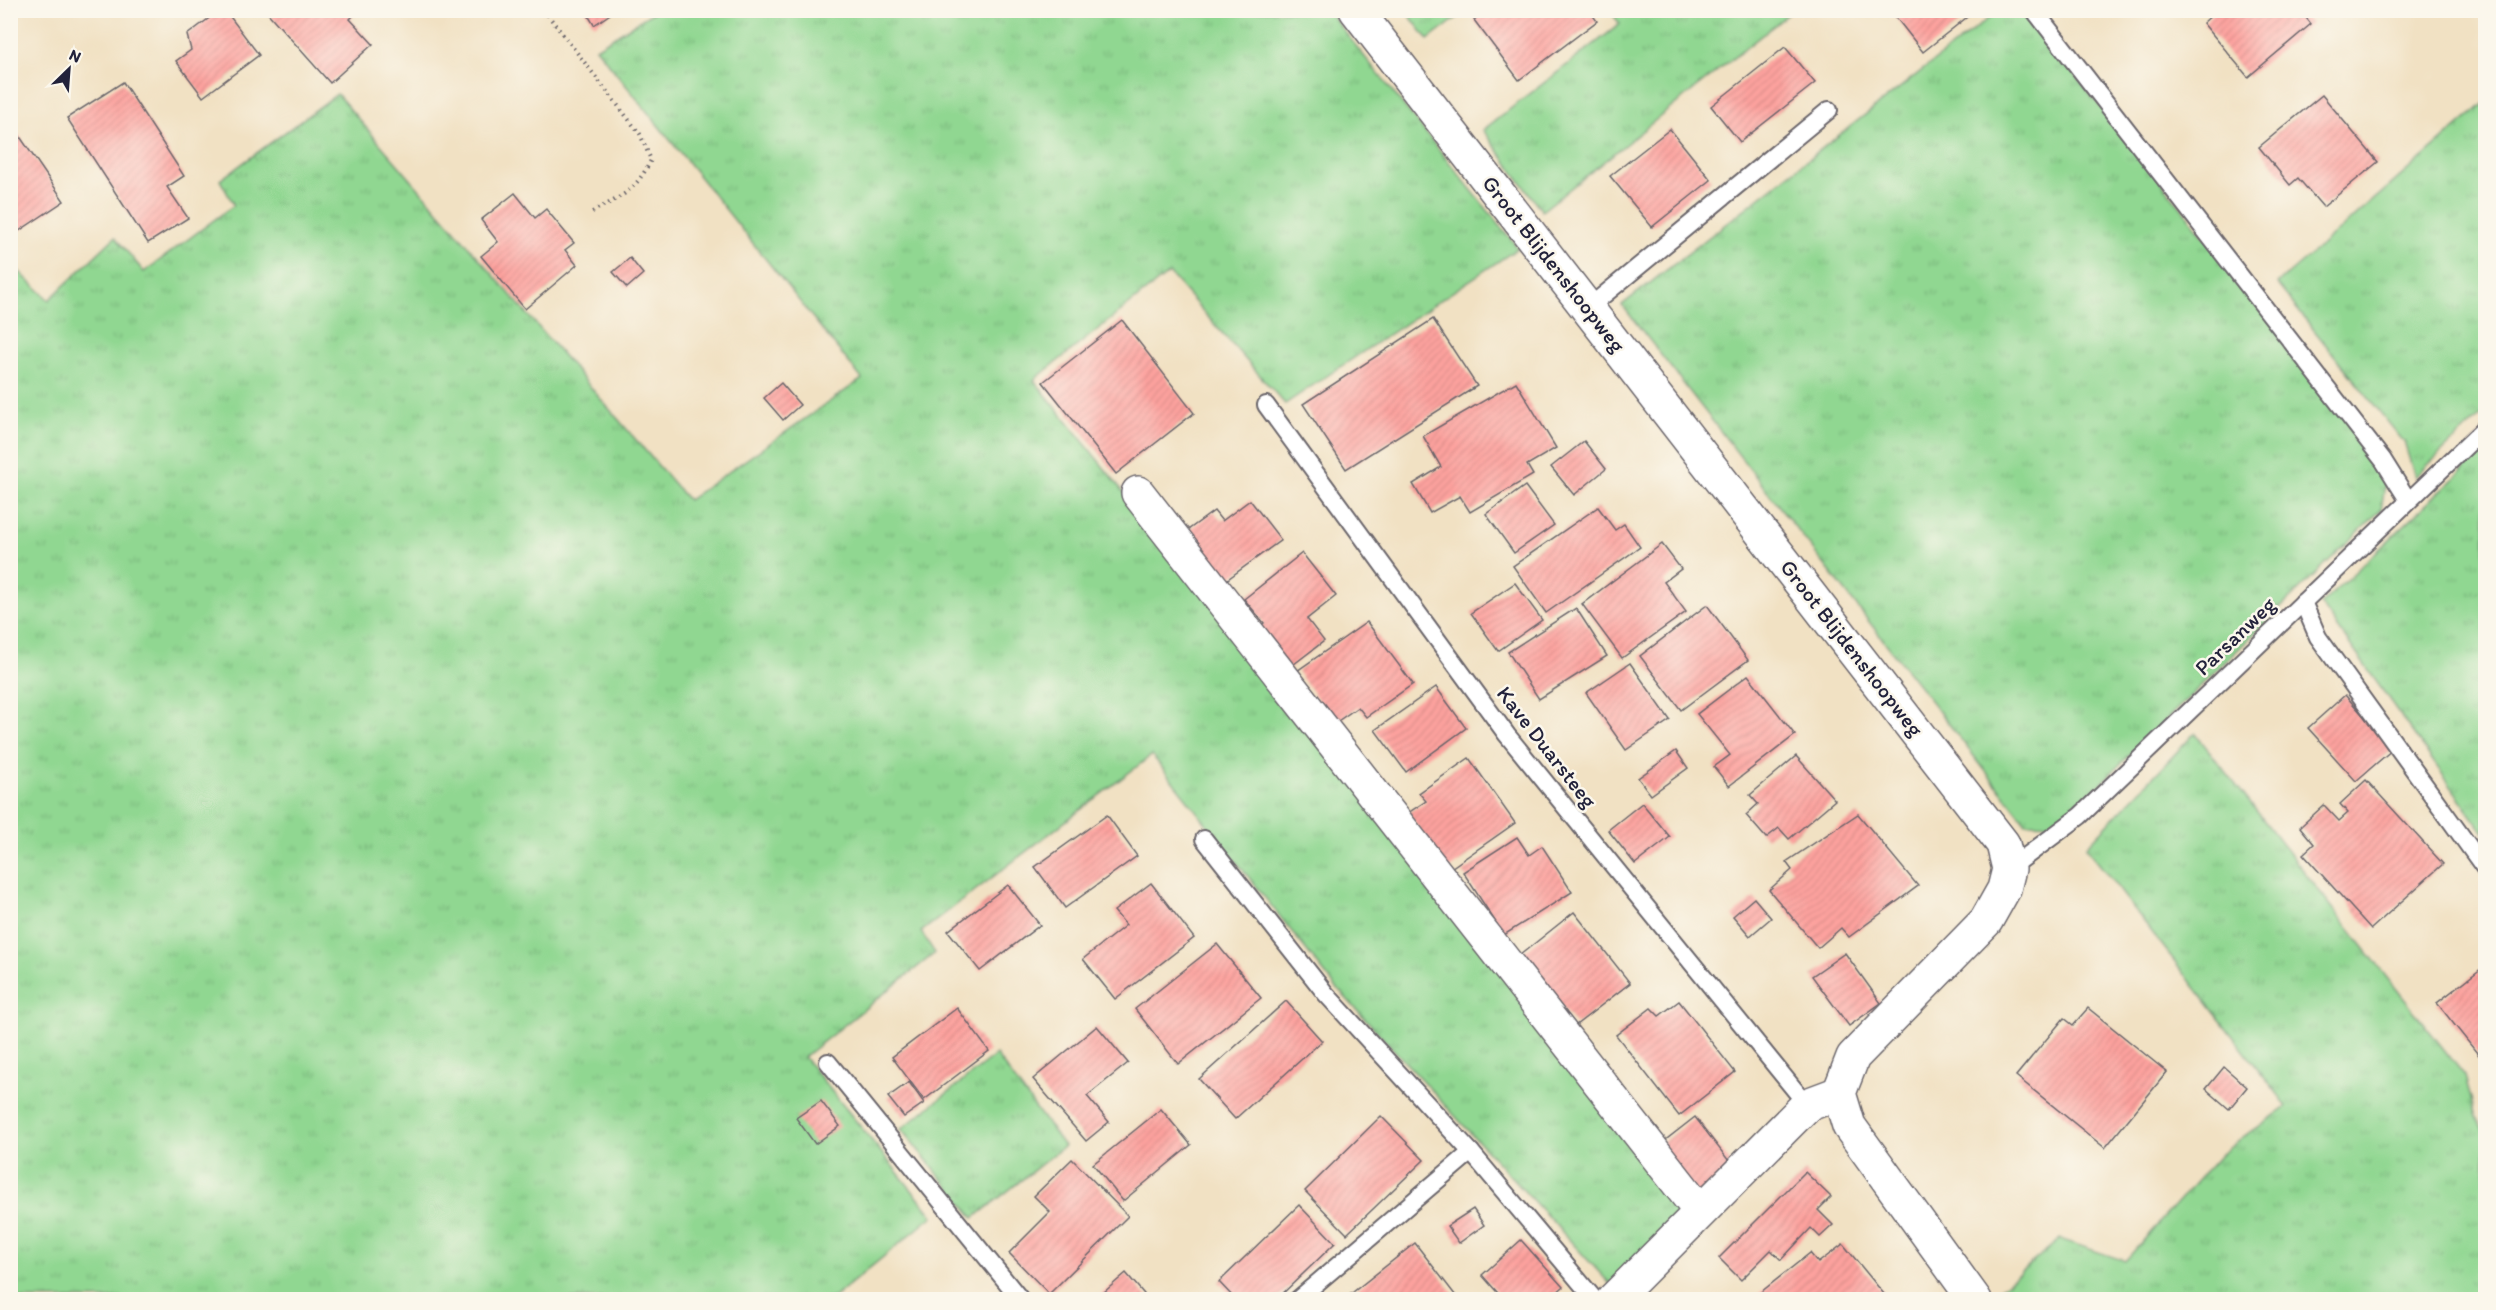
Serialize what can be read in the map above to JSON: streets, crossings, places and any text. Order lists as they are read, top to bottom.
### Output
{
  "streets": {
    "street": ["Groot Blijdenshoopweg"],
    "lane": ["Parsanweg", "Kave Duarsteeg"]
  },
  "crossings": [
    ["Groot Blijdenshoopweg", "Parsanweg"]
  ],
  "north": "top right"
}
